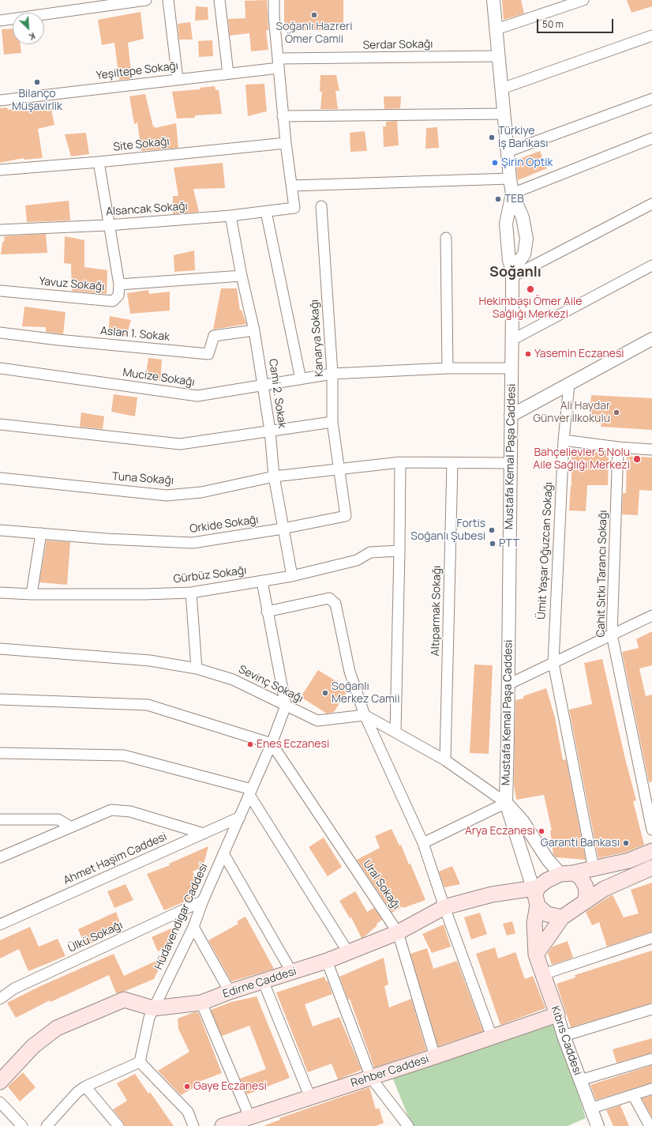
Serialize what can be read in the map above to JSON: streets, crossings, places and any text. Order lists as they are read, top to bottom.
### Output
{
  "streets": {
    "main road": ["Edirne Caddesi", "Kıbrıs Caddesi", "Rehber Caddesi"],
    "street": [
      "Serdar Sokağı",
      "Yeşiltepe Sokağı",
      "Site Sokağı",
      "Alsancak Sokağı",
      "Yavuz Sokağı",
      "Aslan 1. Sokak",
      "Kanarya Sokağı",
      "Mucize Sokağı",
      "Cami 2. Sokak",
      "Mustafa Kemal Paşa Caddesi",
      "Tuna Sokağı",
      "Orkide Sokağı",
      "Ümit Yaşar Oğuzcan Sokağı",
      "Cahit Sıtkı Tarancı Sokağı",
      "Gürbüz Sokağı",
      "Altıparmak Sokağı",
      "Sevinç Sokağı",
      "Ahmet Haşim Caddesi",
      "Ural Sokağı",
      "Hüdavendigar Caddesi",
      "Ülkü Sokağı"
    ]
  },
  "crossings": [
    ["Serdar Sokağı", "Yeşiltepe Sokağı"],
    ["Site Sokağı", "Yavuz Sokağı"],
    ["Alsancak Sokağı", "Yavuz Sokağı"],
    ["Alsancak Sokağı", "Cami 2. Sokak"],
    ["Aslan 1. Sokak", "Cami 2. Sokak"],
    ["Kanarya Sokağı", "Mucize Sokağı"],
    ["Kanarya Sokağı", "Tuna Sokağı"],
    ["Kanarya Sokağı", "Orkide Sokağı"],
    ["Mucize Sokağı", "Cami 2. Sokak"],
    ["Mucize Sokağı", "Mustafa Kemal Paşa Caddesi"],
    ["Cami 2. Sokak", "Tuna Sokağı"],
    ["Cami 2. Sokak", "Orkide Sokağı"],
    ["Cami 2. Sokak", "Gürbüz Sokağı"],
    ["Mustafa Kemal Paşa Caddesi", "Tuna Sokağı"],
    ["Mustafa Kemal Paşa Caddesi", "Edirne Caddesi"],
    ["Mustafa Kemal Paşa Caddesi", "Kıbrıs Caddesi"],
    ["Tuna Sokağı", "Orkide Sokağı"],
    ["Tuna Sokağı", "Altıparmak Sokağı"],
    ["Sevinç Sokağı", "Hüdavendigar Caddesi"],
    ["Ahmet Haşim Caddesi", "Hüdavendigar Caddesi"],
    ["Ural Sokağı", "Hüdavendigar Caddesi"],
    ["Ural Sokağı", "Edirne Caddesi"],
    ["Ural Sokağı", "Rehber Caddesi"],
    ["Hüdavendigar Caddesi", "Ülkü Sokağı"],
    ["Hüdavendigar Caddesi", "Edirne Caddesi"],
    ["Edirne Caddesi", "Kıbrıs Caddesi"],
    ["Kıbrıs Caddesi", "Rehber Caddesi"]
  ],
  "districts": ["Soğanlı"],
  "places": [
    "Soğanlı Hazreri Ömer Camii",
    "Bilanço Müşavirlik",
    "Türkiye İş Bankası",
    "Şirin Optik",
    "TEB",
    "Hekimbaşı Ömer Aile Sağlığı Merkezi",
    "Yasemin Eczanesi",
    "Ali Haydar Günver İlkokulu",
    "Bahçelievler 5 Nolu Aile Sağlığı Merkezi",
    "Fortis Soğanlı Şubesi",
    "PTT",
    "Soğanlı Merkez Camii",
    "Enes Eczanesi",
    "Arya Eczanesi",
    "Garanti Bankası",
    "Gaye Eczanesi"
  ],
  "scale_bar": "50 m",
  "north": "bottom right"
}
